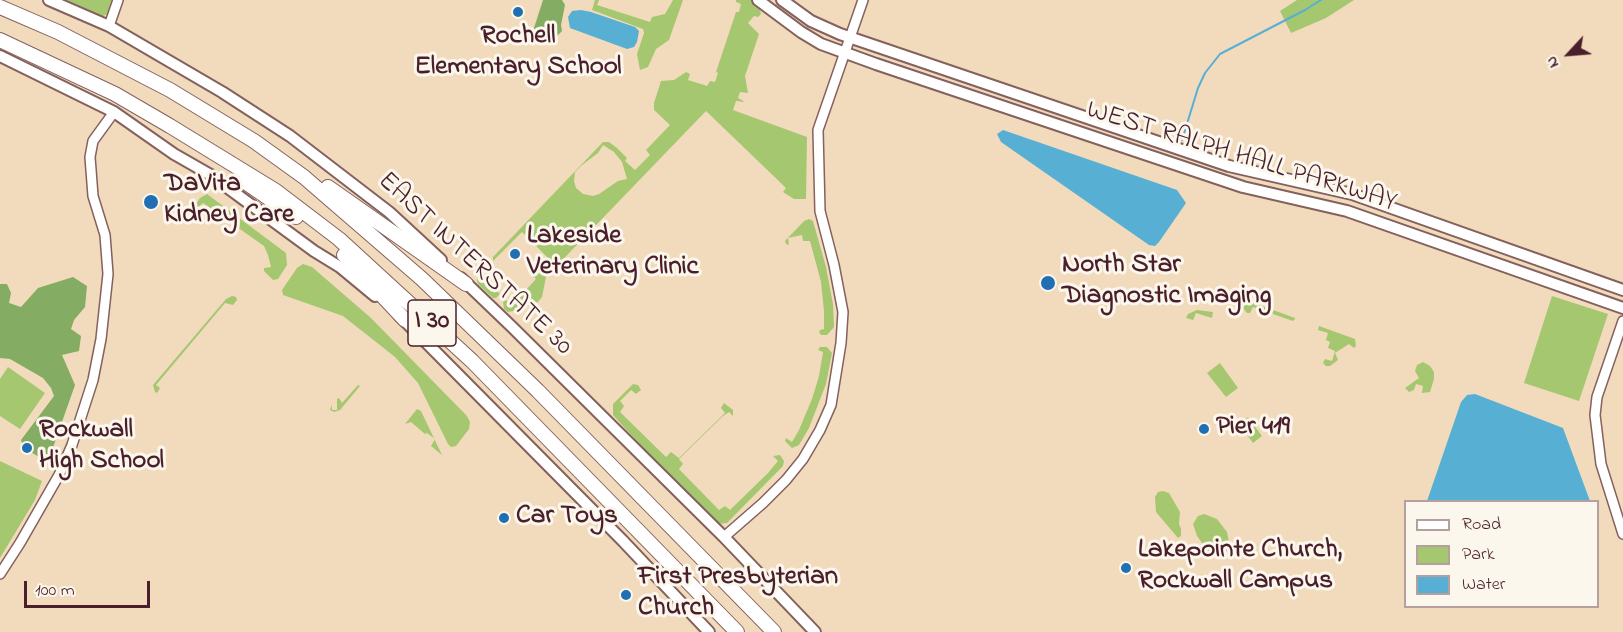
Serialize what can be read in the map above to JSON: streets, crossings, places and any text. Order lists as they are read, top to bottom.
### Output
{
  "streets": {
    "highway": ["I 30"],
    "main road": ["WEST RALPH HALL PARKWAY", "EAST INTERSTATE 30"]
  },
  "places": [
    "Rochell Elementary School",
    "DaVita Kidney Care",
    "Lakeside Veterinary Clinic",
    "North Star Diagnostic Imaging",
    "Pier 419",
    "Rockwall High School",
    "Car Toys",
    "Lakepointe Church, Rockwall Campus",
    "First Presbyterian Church"
  ],
  "legend": ["Road", "Park", "Water"],
  "scale_bar": "100 m",
  "north": "bottom left"
}
